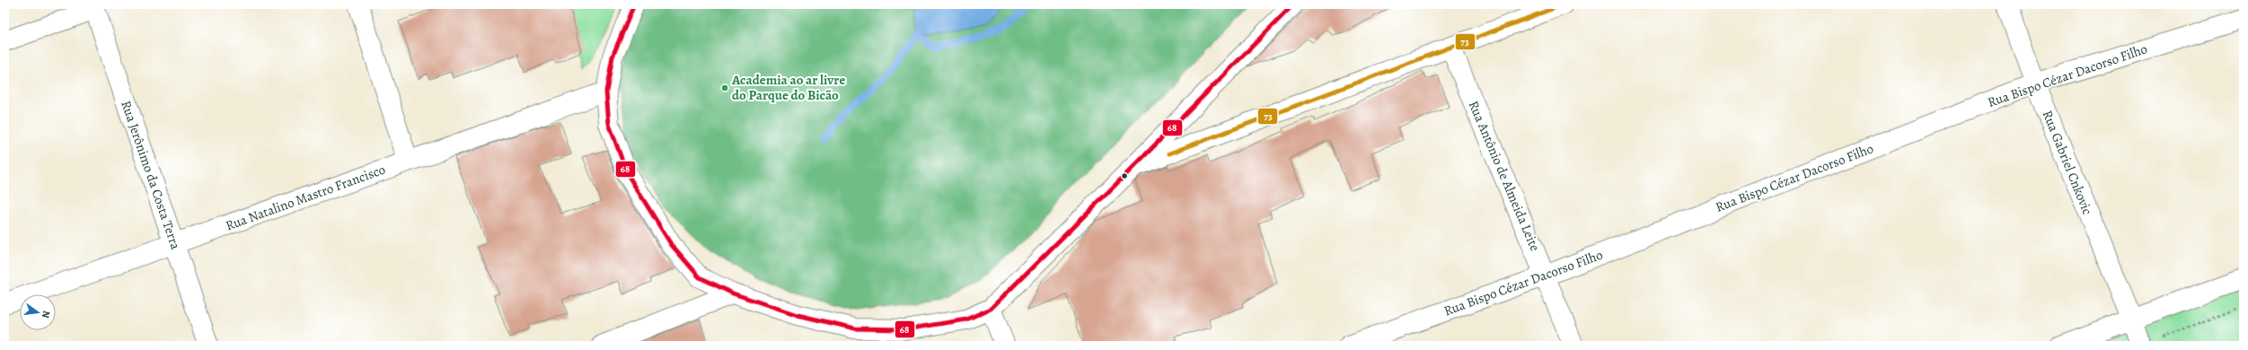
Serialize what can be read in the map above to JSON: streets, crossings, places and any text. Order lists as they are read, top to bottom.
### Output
{
  "streets": {
    "street": [
      "Rua Bispo Cézar Dacorso Filho",
      "Rua Gabriel Cnkovic",
      "Rua Jerônimo da Costa Terra",
      "Rua Antônio de Almeida Leite",
      "Rua Natalino Mastro Francisco"
    ]
  },
  "crossings": [
    ["Rua Bispo Cézar Dacorso Filho", "Rua Gabriel Cnkovic"],
    ["Rua Bispo Cézar Dacorso Filho", "Rua Antônio de Almeida Leite"],
    ["Rua Jerônimo da Costa Terra", "Rua Natalino Mastro Francisco"]
  ],
  "places": ["Academia ao ar livre do Parque do Bicão"],
  "lines": ["transit line 68", "transit line 73"],
  "north": "right"
}
